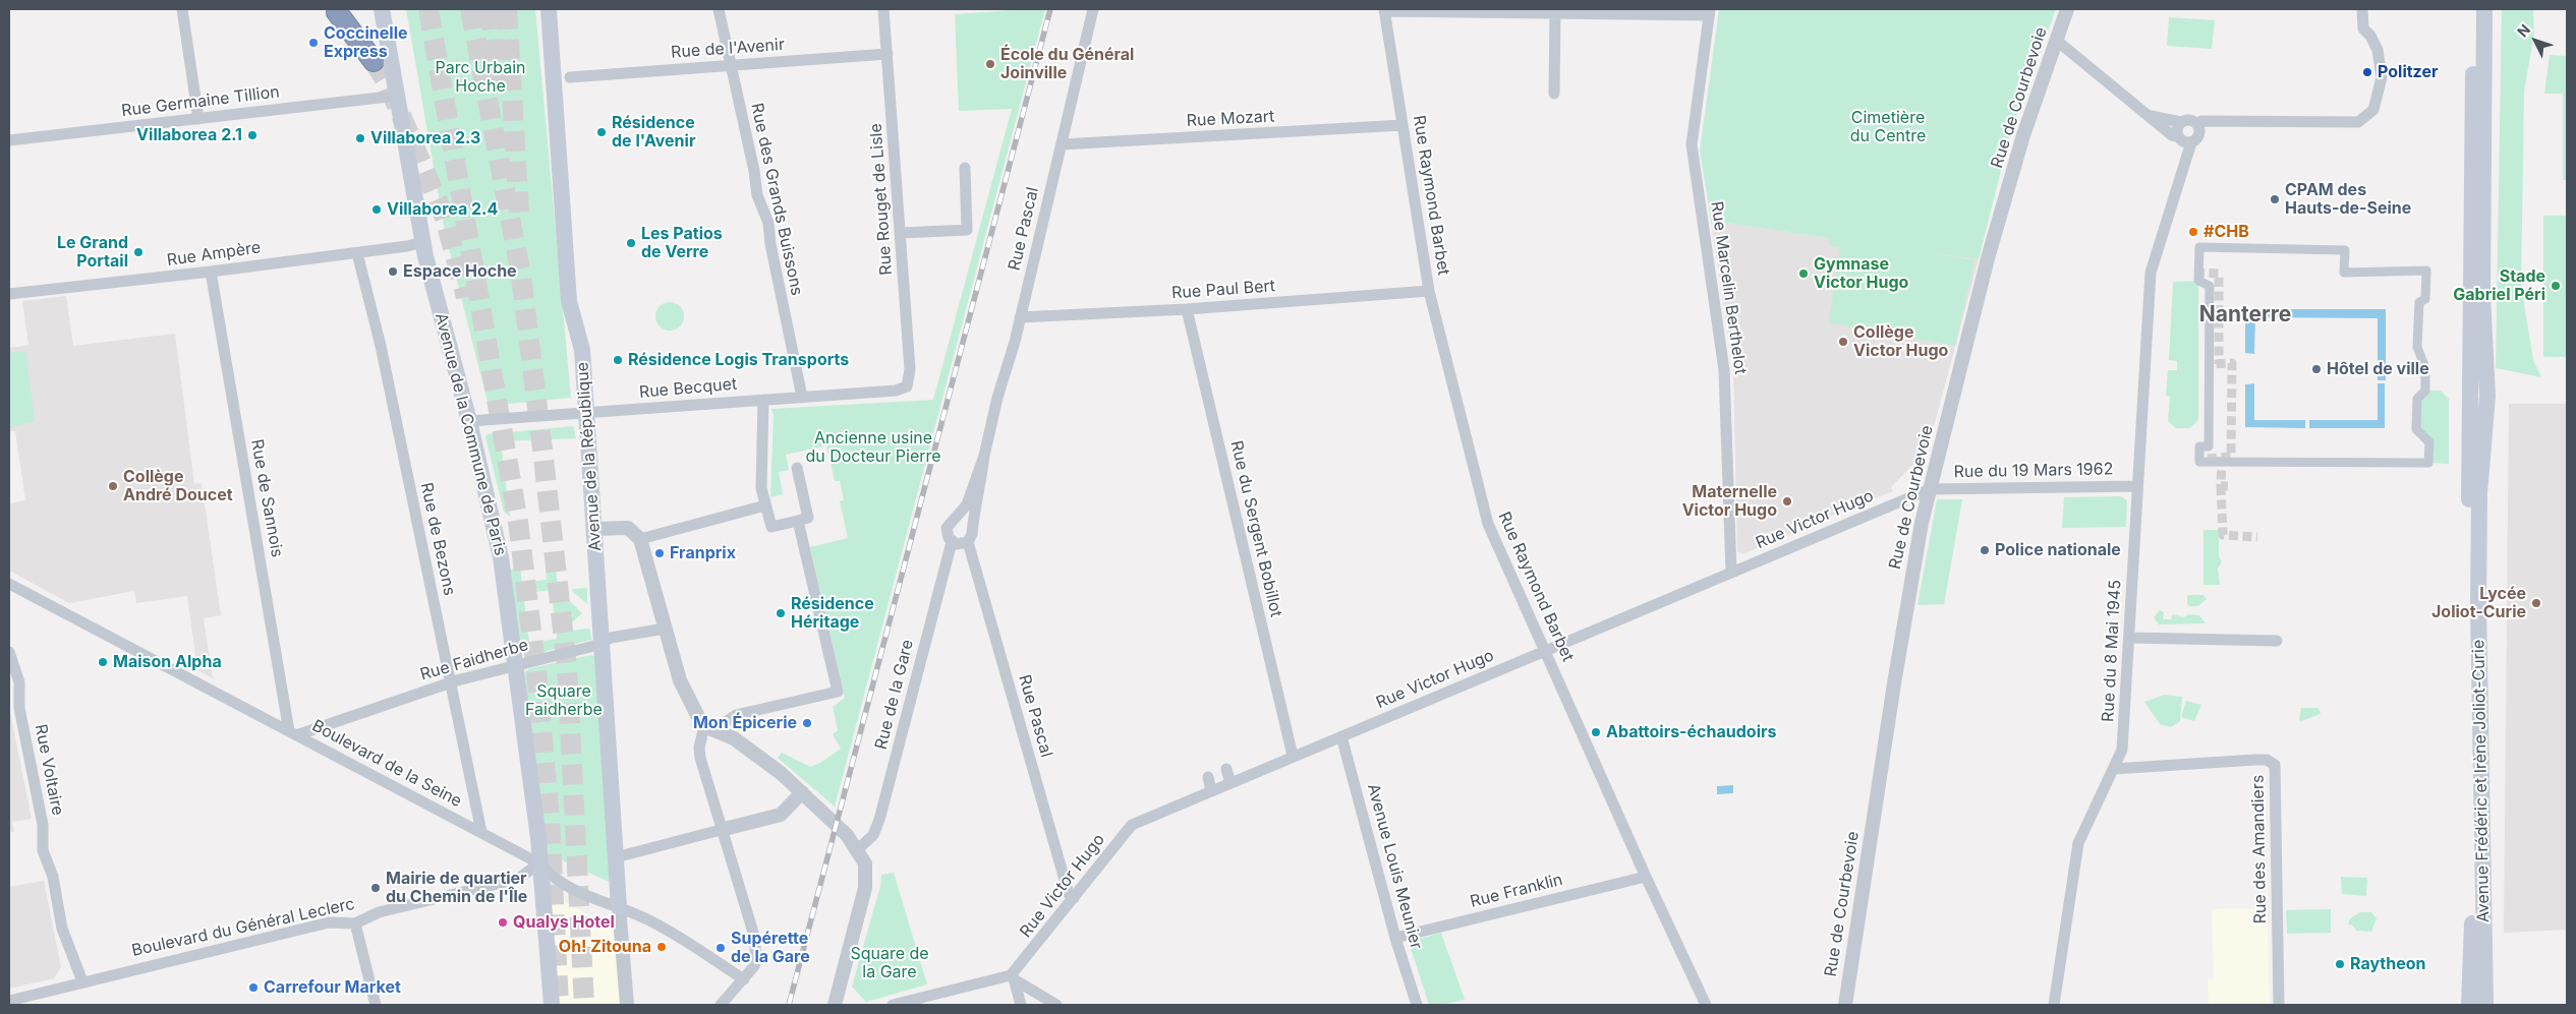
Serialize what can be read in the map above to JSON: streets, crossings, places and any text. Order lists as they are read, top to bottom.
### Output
{
  "streets": {
    "main road": ["Avenue de la Commune de Paris", "Avenue de la République", "Avenue Frédéric et Irène Joliot-Curie"],
    "street": [
      "Rue de l'Avenir",
      "Rue de Courbevoie",
      "Rue Germaine Tillion",
      "Rue Mozart",
      "Rue Raymond Barbet",
      "Rue des Grands Buissons",
      "Rue Rouget de Lisle",
      "Rue Pascal",
      "Rue Ampère",
      "Rue Marcelin Berthelot",
      "Rue Paul Bert",
      "Rue Becquet",
      "Rue du 19 Mars 1962",
      "Rue de Sannois",
      "Rue Victor Hugo",
      "Rue du Sergent Bobillot",
      "Rue de Bezons",
      "Rue du 8 Mai 1945",
      "Rue Faidherbe",
      "Rue de la Gare",
      "Boulevard de la Seine",
      "Rue Voltaire",
      "Rue des Amandiers",
      "Avenue Louis Meunier",
      "Rue Franklin",
      "Boulevard du Général Leclerc"
    ]
  },
  "crossings": [
    ["Rue de l'Avenir", "Rue des Grands Buissons"],
    ["Rue de l'Avenir", "Rue Rouget de Lisle"],
    ["Rue de Courbevoie", "Rue du 19 Mars 1962"],
    ["Rue de Courbevoie", "Rue Victor Hugo"],
    ["Rue Germaine Tillion", "Avenue de la Commune de Paris"],
    ["Rue Mozart", "Rue Raymond Barbet"],
    ["Rue Mozart", "Rue Pascal"],
    ["Rue Raymond Barbet", "Rue Paul Bert"],
    ["Rue Raymond Barbet", "Rue Victor Hugo"],
    ["Rue Raymond Barbet", "Rue Franklin"],
    ["Rue des Grands Buissons", "Rue Becquet"],
    ["Rue Rouget de Lisle", "Rue Becquet"],
    ["Rue Pascal", "Rue Paul Bert"],
    ["Rue Pascal", "Rue Victor Hugo"],
    ["Rue Pascal", "Rue de la Gare"],
    ["Rue Ampère", "Avenue de la Commune de Paris"],
    ["Rue Ampère", "Rue de Sannois"],
    ["Rue Ampère", "Rue de Bezons"],
    ["Rue Marcelin Berthelot", "Rue Victor Hugo"],
    ["Rue Paul Bert", "Rue du Sergent Bobillot"],
    ["Rue Becquet", "Avenue de la Commune de Paris"],
    ["Rue Becquet", "Avenue de la République"],
    ["Avenue de la Commune de Paris", "Rue Faidherbe"],
    ["Avenue de la Commune de Paris", "Boulevard de la Seine"],
    ["Avenue de la Commune de Paris", "Boulevard du Général Leclerc"],
    ["Avenue de la République", "Rue Faidherbe"],
    ["Avenue de la République", "Boulevard de la Seine"],
    ["Rue du 19 Mars 1962", "Rue Victor Hugo"],
    ["Rue du 19 Mars 1962", "Rue du 8 Mai 1945"],
    ["Rue de Sannois", "Rue Faidherbe"],
    ["Rue de Sannois", "Boulevard de la Seine"],
    ["Rue Victor Hugo", "Rue du Sergent Bobillot"],
    ["Rue Victor Hugo", "Avenue Louis Meunier"],
    ["Rue de Bezons", "Rue Faidherbe"],
    ["Rue de Bezons", "Boulevard de la Seine"],
    ["Rue du 8 Mai 1945", "Rue des Amandiers"],
    ["Rue Faidherbe", "Boulevard de la Seine"],
    ["Boulevard de la Seine", "Boulevard du Général Leclerc"],
    ["Rue Voltaire", "Boulevard du Général Leclerc"],
    ["Avenue Louis Meunier", "Rue Franklin"]
  ],
  "districts": ["Nanterre"],
  "parks": [
    "Parc Urbain Hoche",
    "Cimetière du Centre",
    "Ancienne usine du Docteur Pierre",
    "Square Faidherbe",
    "Square de la Gare"
  ],
  "places": [
    "Coccinelle Express",
    "École du Général Joinville",
    "Politzer",
    "Résidence de l'Avenir",
    "Villaborea 2.1",
    "Villaborea 2.3",
    "CPAM des Hauts-de-Seine",
    "Villaborea 2.4",
    "#CHB",
    "Les Patios de Verre",
    "Le Grand Portail",
    "Espace Hoche",
    "Gymnase Victor Hugo",
    "Stade Gabriel Péri",
    "Collège Victor Hugo",
    "Résidence Logis Transports",
    "Hôtel de ville",
    "Collège André Doucet",
    "Maternelle Victor Hugo",
    "Police nationale",
    "Franprix",
    "Lycée Joliot-Curie",
    "Résidence Héritage",
    "Maison Alpha",
    "Mon Épicerie",
    "Abattoirs-échaudoirs",
    "Mairie de quartier du Chemin de l'Île",
    "Qualys Hotel",
    "Oh! Zitouna",
    "Supérette de la Gare",
    "Raytheon",
    "Carrefour Market"
  ],
  "north": "top left"
}
